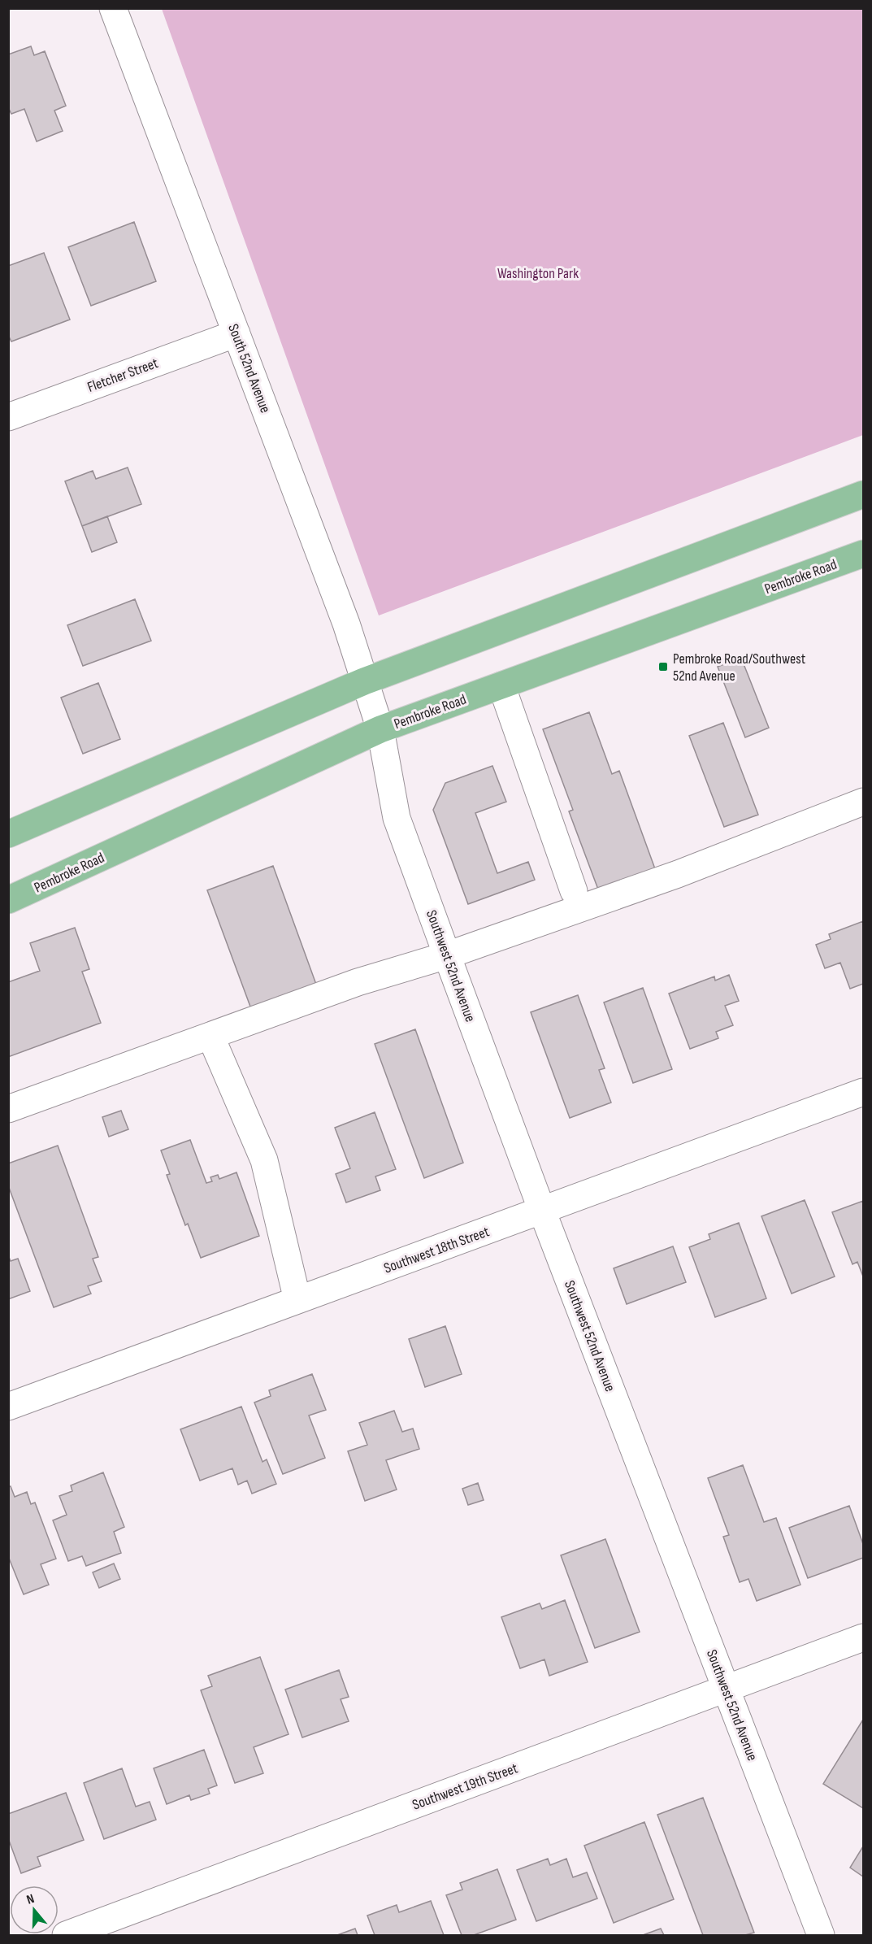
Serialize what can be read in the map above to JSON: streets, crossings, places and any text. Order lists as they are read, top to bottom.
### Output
{
  "streets": {
    "main road": ["Pembroke Road"],
    "street": [
      "South 52nd Avenue",
      "Fletcher Street",
      "Southwest 52nd Avenue",
      "Southwest 18th Street",
      "Southwest 19th Street"
    ]
  },
  "crossings": [
    ["South 52nd Avenue", "Fletcher Street"],
    ["South 52nd Avenue", "Pembroke Road"],
    ["South 52nd Avenue", "Southwest 52nd Avenue"],
    ["Pembroke Road", "Southwest 52nd Avenue"],
    ["Southwest 52nd Avenue", "Southwest 18th Street"],
    ["Southwest 52nd Avenue", "Southwest 19th Street"]
  ],
  "parks": ["Washington Park"],
  "places": {
    "transit": ["Pembroke Road/Southwest 52nd Avenue"]
  },
  "north": "top"
}
